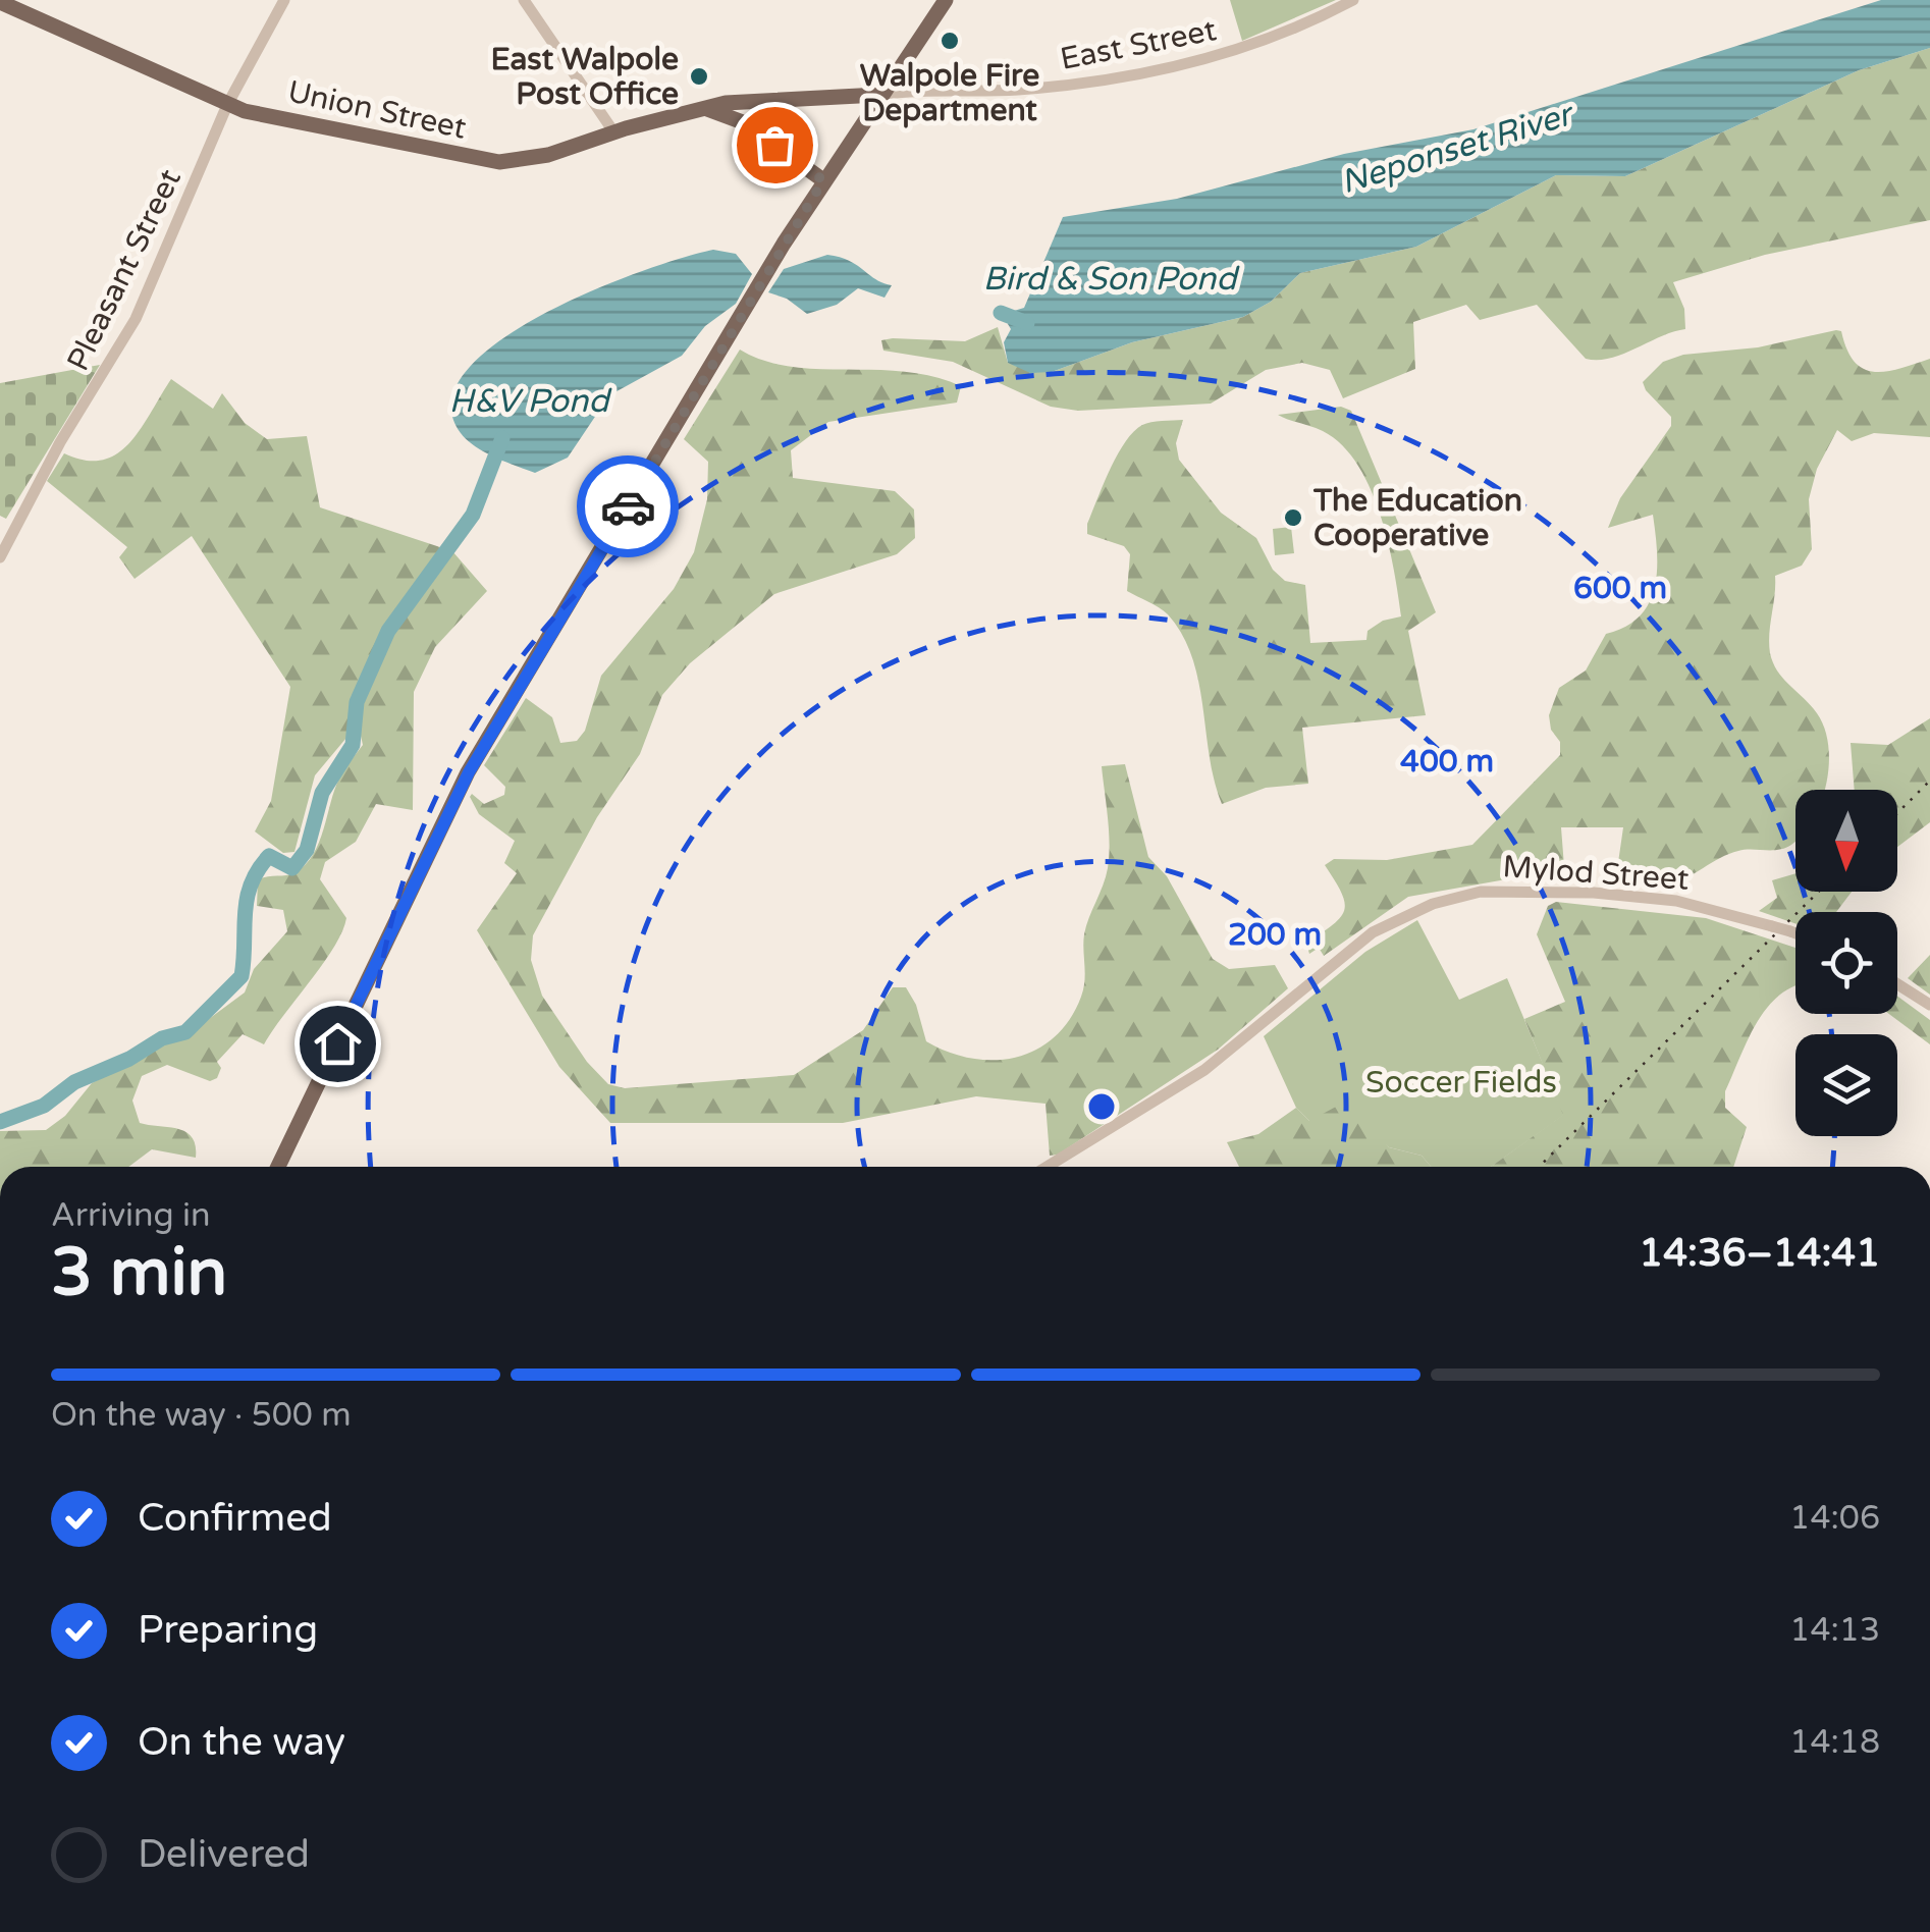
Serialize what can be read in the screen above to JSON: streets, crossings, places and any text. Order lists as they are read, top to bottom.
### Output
{
  "streets": {
    "main road": ["Union Street"],
    "street": ["East Street", "Pleasant Street", "Mylod Street"]
  },
  "crossings": [
    ["East Street", "Union Street"],
    ["Union Street", "Pleasant Street"]
  ],
  "water": ["Neponset River", "Bird & Son Pond", "H&V Pond"],
  "parks": ["Soccer Fields"],
  "places": ["Walpole Fire Department", "East Walpole Post Office", "The Education Cooperative"],
  "north": "bottom",
  "page": {
    "heading": ["3 min", "Arriving in", "14:36–14:41"],
    "bar": "On the way · 500 m",
    "list": [
      ["Confirmed", "14:06"],
      ["Preparing", "14:13"],
      ["On the way", "14:18"],
      "Delivered"
    ]
  },
  "rings": ["600 m", "400 m", "200 m"]
}
